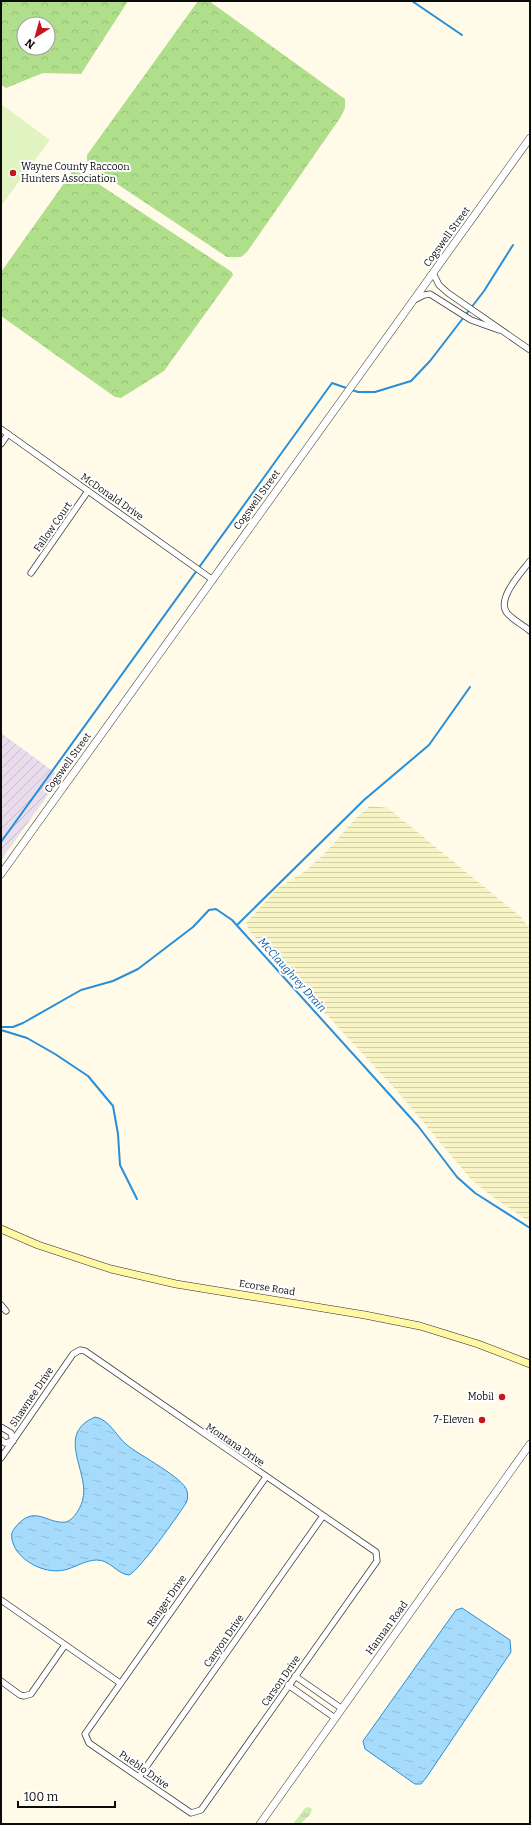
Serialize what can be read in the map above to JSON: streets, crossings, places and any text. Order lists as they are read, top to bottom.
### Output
{
  "streets": {
    "main road": ["Ecorse Road"],
    "street": [
      "Cogswell Street",
      "McDonald Drive",
      "Fallow Court",
      "Shawnee Drive",
      "Montana Drive",
      "Ranger Drive",
      "Hannan Road",
      "Canyon Drive",
      "Carson Drive",
      "Pueblo Drive"
    ]
  },
  "crossings": [
    ["Cogswell Street", "McDonald Drive"],
    ["McDonald Drive", "Fallow Court"],
    ["Shawnee Drive", "Montana Drive"],
    ["Montana Drive", "Ranger Drive"],
    ["Montana Drive", "Canyon Drive"],
    ["Montana Drive", "Carson Drive"],
    ["Ranger Drive", "Pueblo Drive"],
    ["Canyon Drive", "Pueblo Drive"],
    ["Carson Drive", "Pueblo Drive"]
  ],
  "water": ["McClaughrey Drain"],
  "places": ["Wayne County Raccoon Hunters Association", "Mobil", "7-Eleven"],
  "scale_bar": "100 m",
  "north": "bottom left"
}
